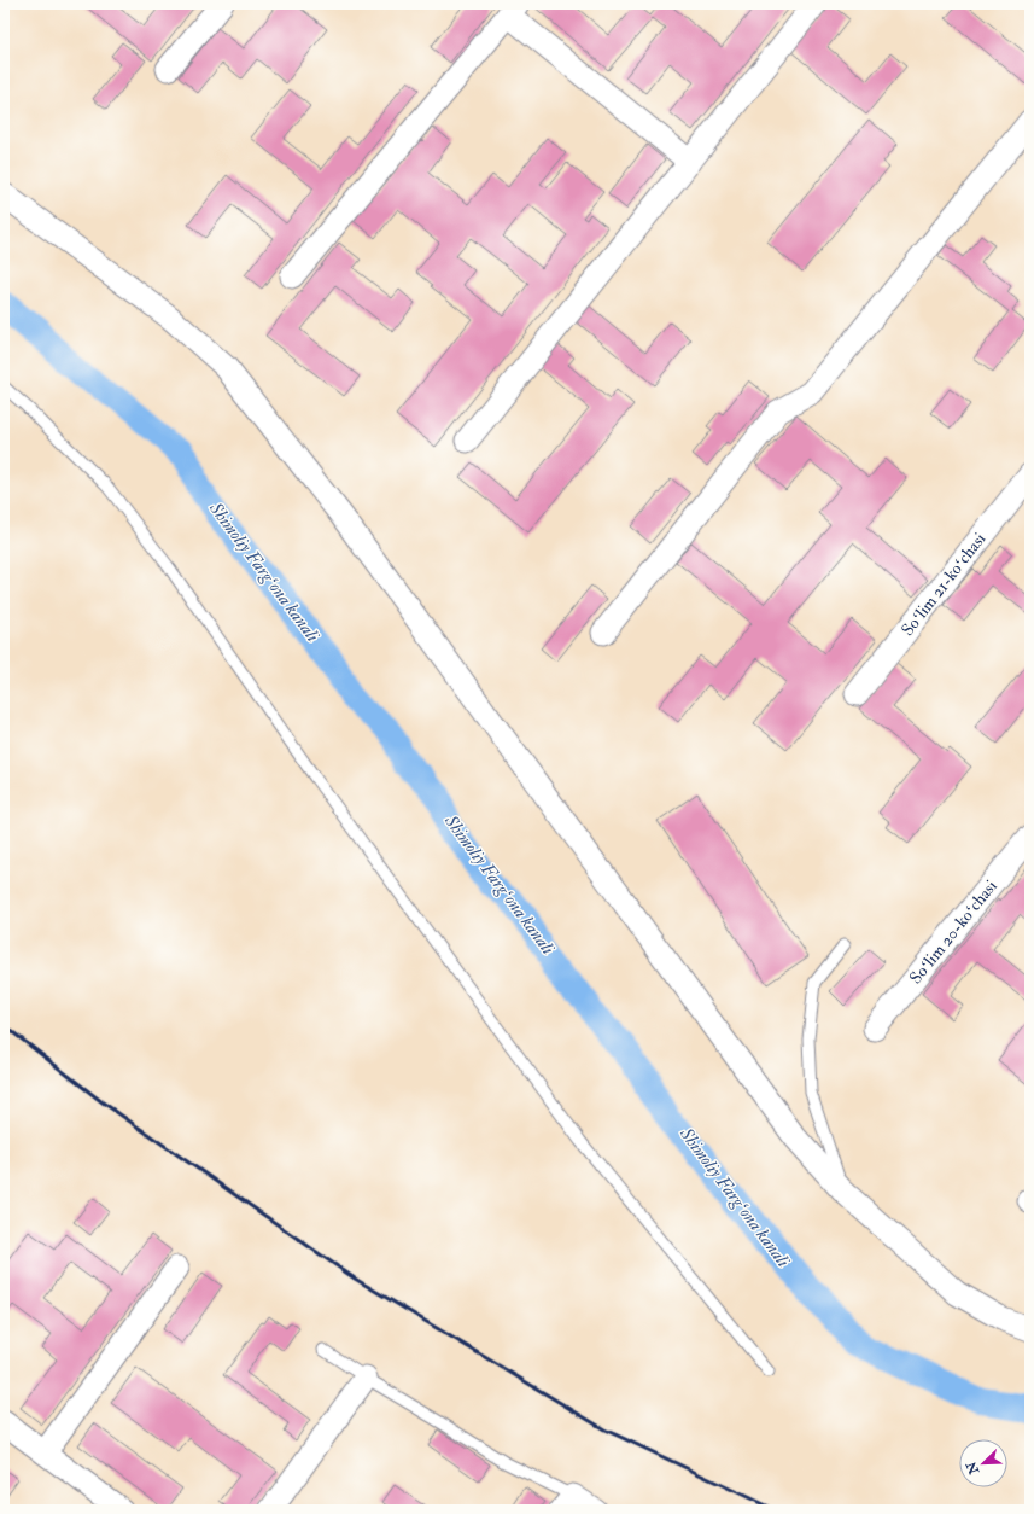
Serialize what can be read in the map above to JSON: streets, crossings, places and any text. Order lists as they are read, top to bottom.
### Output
{
  "streets": {
    "street": ["Soʻlim 21-koʻchasi", "Soʻlim 20-koʻchasi"]
  },
  "water": ["Shimoliy Fargʻona kanali"],
  "north": "bottom left"
}
